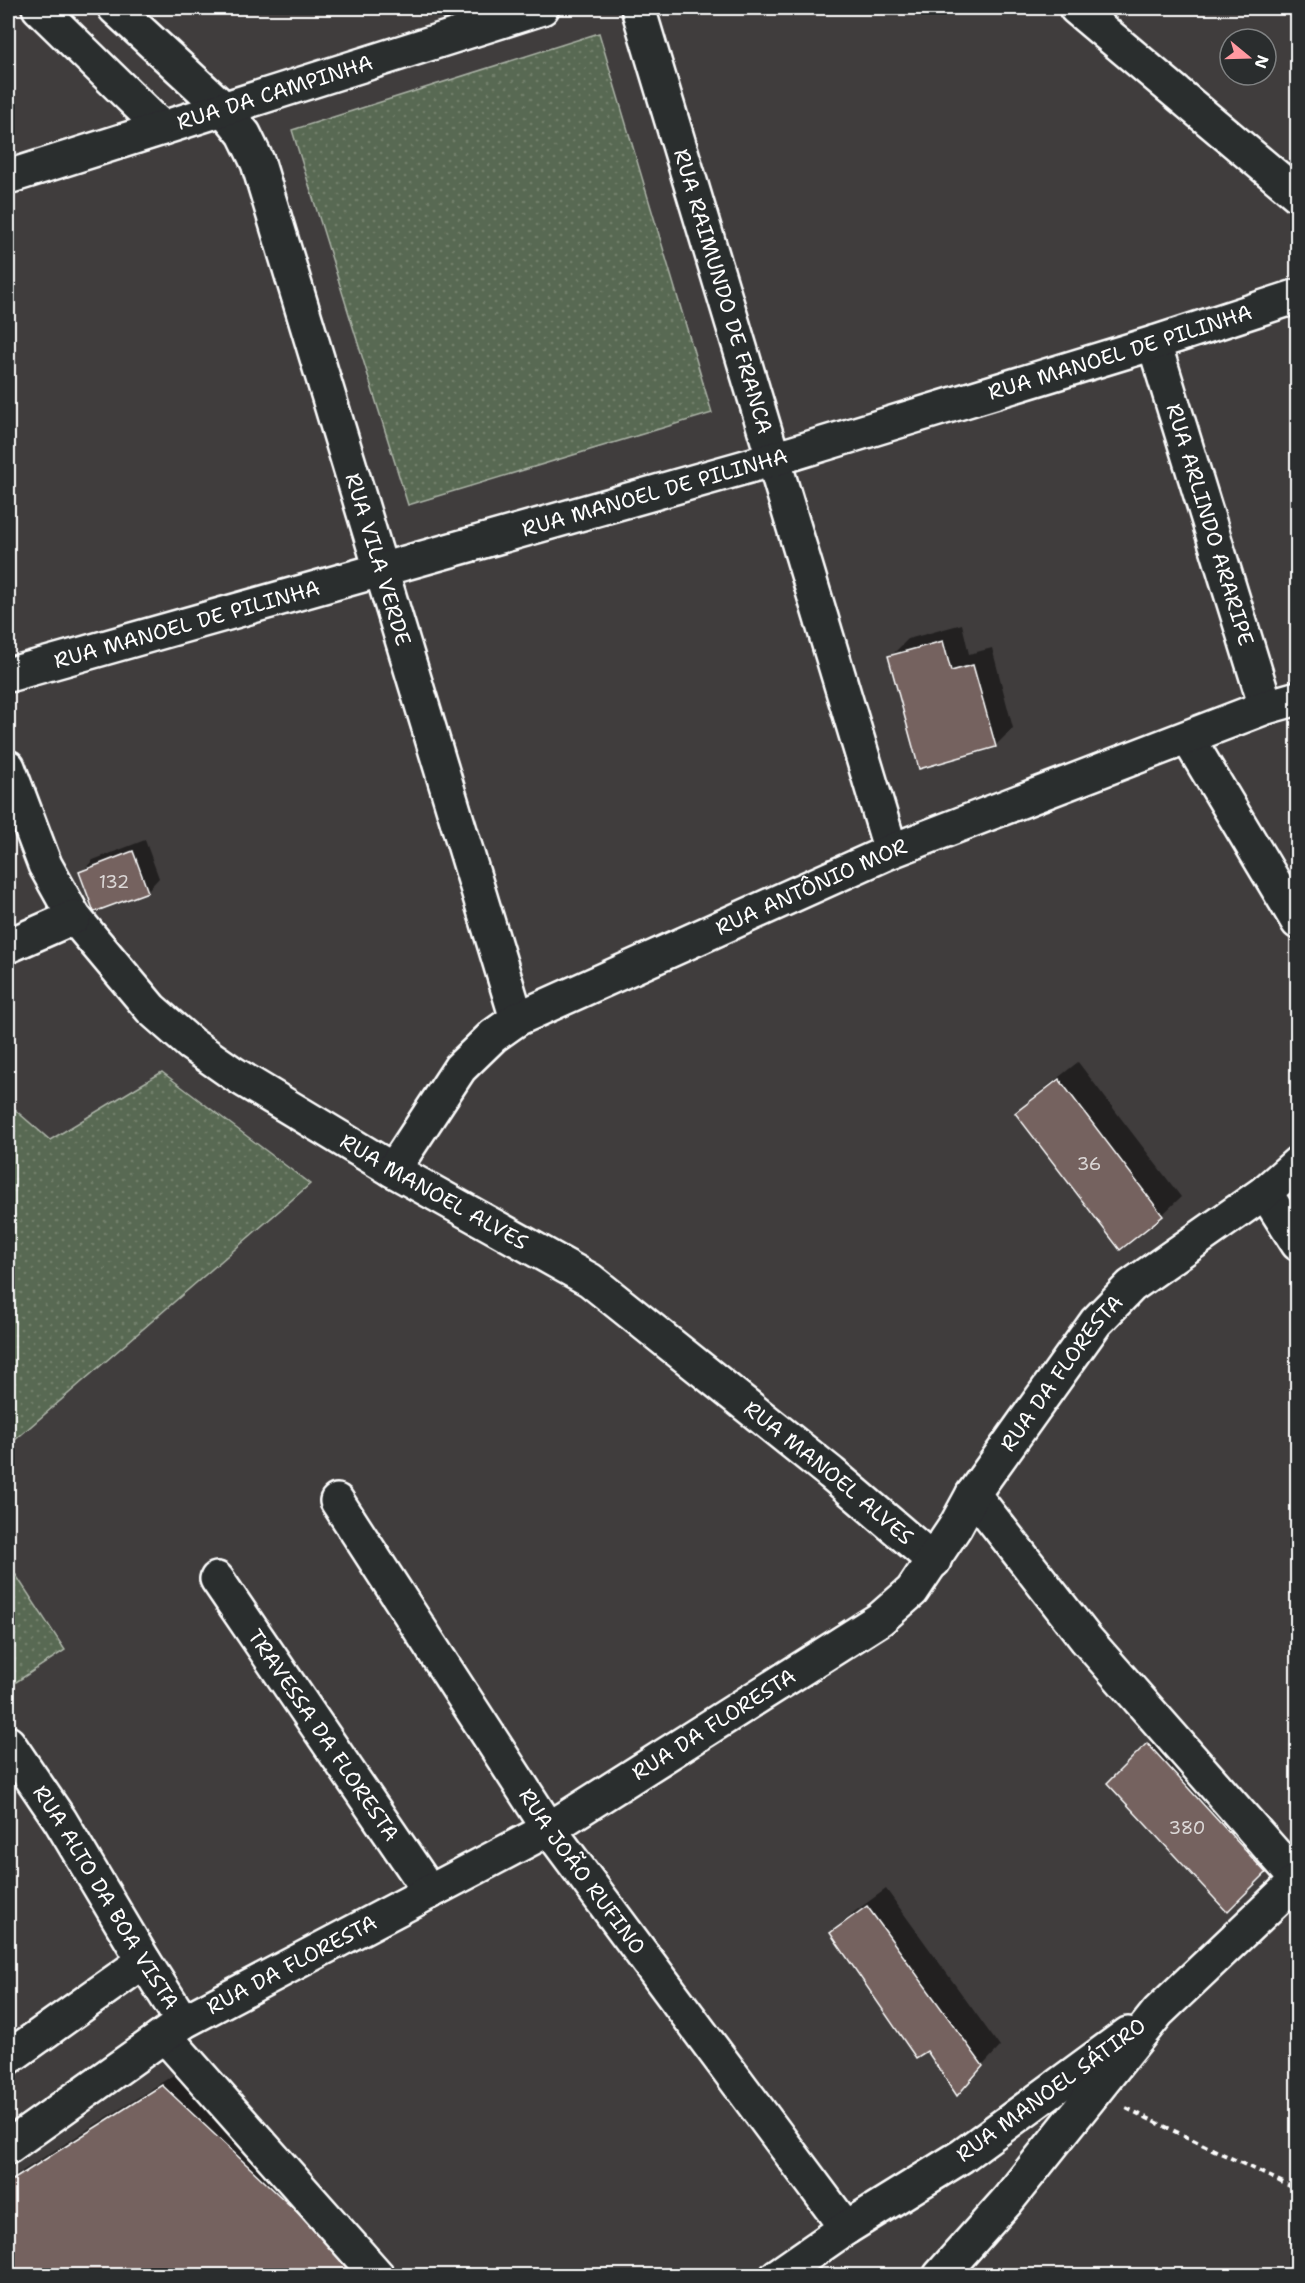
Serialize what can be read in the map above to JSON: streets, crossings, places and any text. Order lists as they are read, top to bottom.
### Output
{
  "streets": {
    "street": [
      "RUA DA CAMPINHA",
      "RUA RAIMUNDO DE FRANCA",
      "RUA MANOEL DE PILINHA",
      "RUA ARLINDO ARARIPE",
      "RUA VILA VERDE",
      "RUA ANTÔNIO MOR",
      "RUA MANOEL ALVES",
      "RUA DA FLORESTA",
      "TRAVESSA DA FLORESTA",
      "RUA JOÃO RUFINO",
      "RUA ALTO DA BOA VISTA",
      "RUA MANOEL SÁTIRO"
    ]
  },
  "crossings": [
    ["RUA DA CAMPINHA", "RUA VILA VERDE"],
    ["RUA RAIMUNDO DE FRANCA", "RUA MANOEL DE PILINHA"],
    ["RUA RAIMUNDO DE FRANCA", "RUA ANTÔNIO MOR"],
    ["RUA MANOEL DE PILINHA", "RUA ARLINDO ARARIPE"],
    ["RUA MANOEL DE PILINHA", "RUA VILA VERDE"],
    ["RUA ARLINDO ARARIPE", "RUA ANTÔNIO MOR"],
    ["RUA VILA VERDE", "RUA ANTÔNIO MOR"],
    ["RUA ANTÔNIO MOR", "RUA MANOEL ALVES"],
    ["RUA MANOEL ALVES", "RUA DA FLORESTA"],
    ["RUA DA FLORESTA", "TRAVESSA DA FLORESTA"],
    ["RUA DA FLORESTA", "RUA JOÃO RUFINO"],
    ["RUA DA FLORESTA", "RUA ALTO DA BOA VISTA"],
    ["RUA JOÃO RUFINO", "RUA MANOEL SÁTIRO"]
  ],
  "house_numbers": ["132", "36", "380"],
  "north": "right"
}
